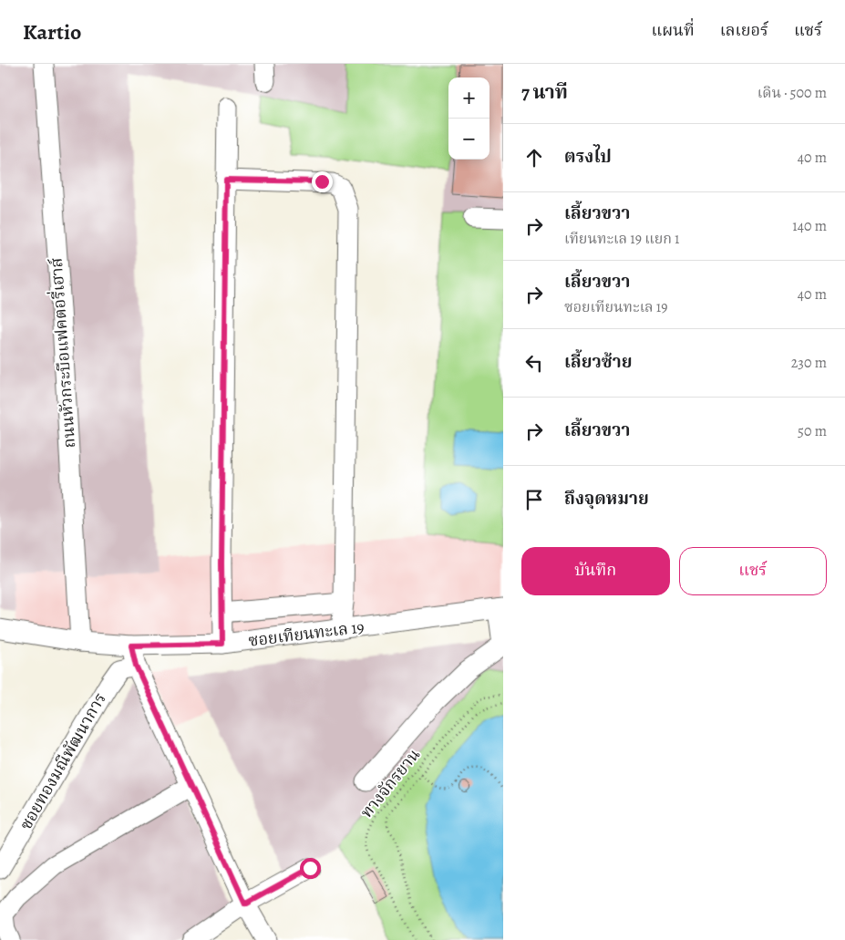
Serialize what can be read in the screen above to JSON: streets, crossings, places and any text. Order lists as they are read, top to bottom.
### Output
{
  "streets": {
    "street": ["ถนนหัวกระบือแฟคตอรี่เฮาส์", "ซอยเทียนทะเล 19", "ซอยทองมณีพัฒนาการ"],
    "path": ["ทางจักรยาน"]
  },
  "crossings": [
    ["ถนนหัวกระบือแฟคตอรี่เฮาส์", "ซอยเทียนทะเล 19"]
  ],
  "page": {
    "header": "Kartio",
    "nav": ["แผนที่", "เลเยอร์", "แชร์"],
    "heading": ["7 นาที", "เดิน · 500 m"],
    "map_buttons": ["+", "−"],
    "list": [
      ["ตรงไป", "40 m"],
      ["เลี้ยวขวา", "เทียนทะเล 19 แยก 1", "140 m"],
      ["เลี้ยวขวา", "ซอยเทียนทะเล 19", "40 m"],
      ["เลี้ยวซ้าย", "230 m"],
      ["เลี้ยวขวา", "50 m"],
      "ถึงจุดหมาย"
    ],
    "buttons": ["บันทึก", "แชร์"]
  }
}
